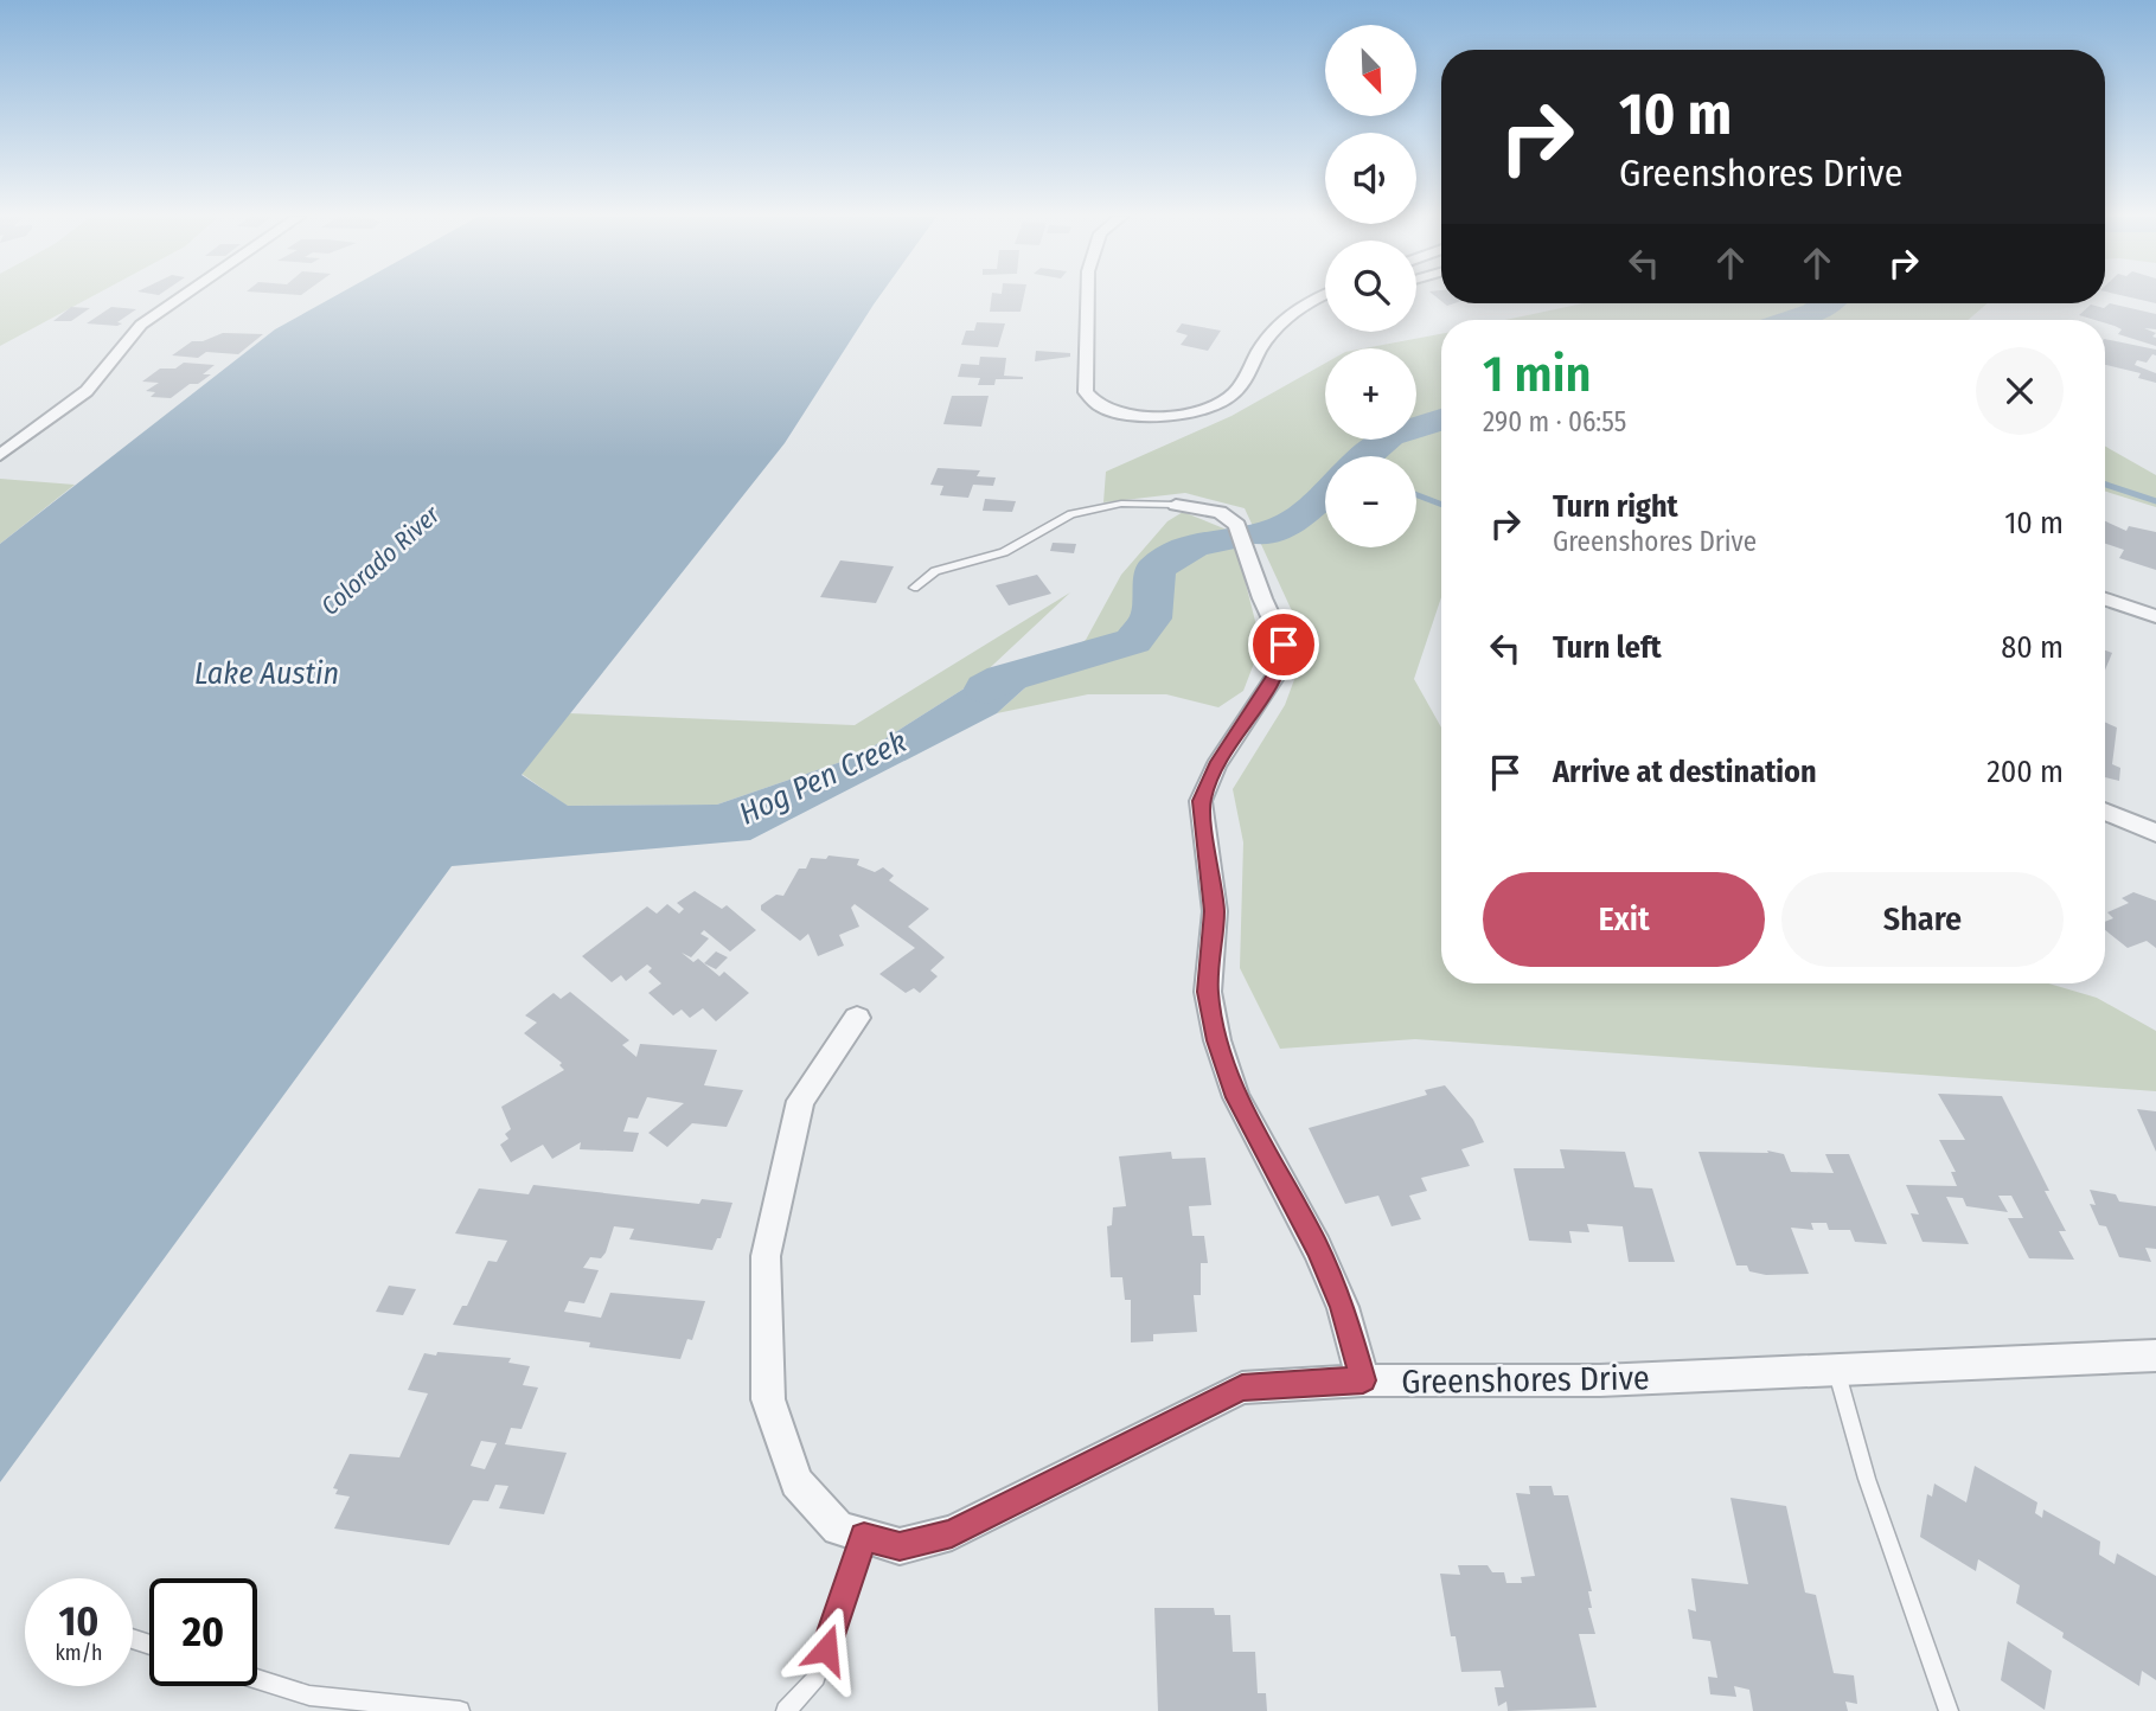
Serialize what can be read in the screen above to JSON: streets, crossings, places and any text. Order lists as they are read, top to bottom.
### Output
{
  "streets": {
    "street": ["Greenshores Drive"]
  },
  "water": ["Colorado River", "Lake Austin", "Hog Pen Creek"],
  "north": "bottom right",
  "page": {
    "map_buttons": ["+", "−"],
    "turn": ["10 m", "Greenshores Drive"],
    "heading": ["1 min", "290 m · 06:55"],
    "list": [
      {
        "name": "Turn right",
        "note": "Greenshores Drive",
        "value": "10 m"
      },
      {
        "name": "Turn left",
        "value": "80 m"
      },
      {
        "name": "Arrive at destination",
        "value": "200 m"
      }
    ],
    "buttons": ["Exit", "Share"],
    "speed": "10 km/h",
    "limit": "20"
  }
}
